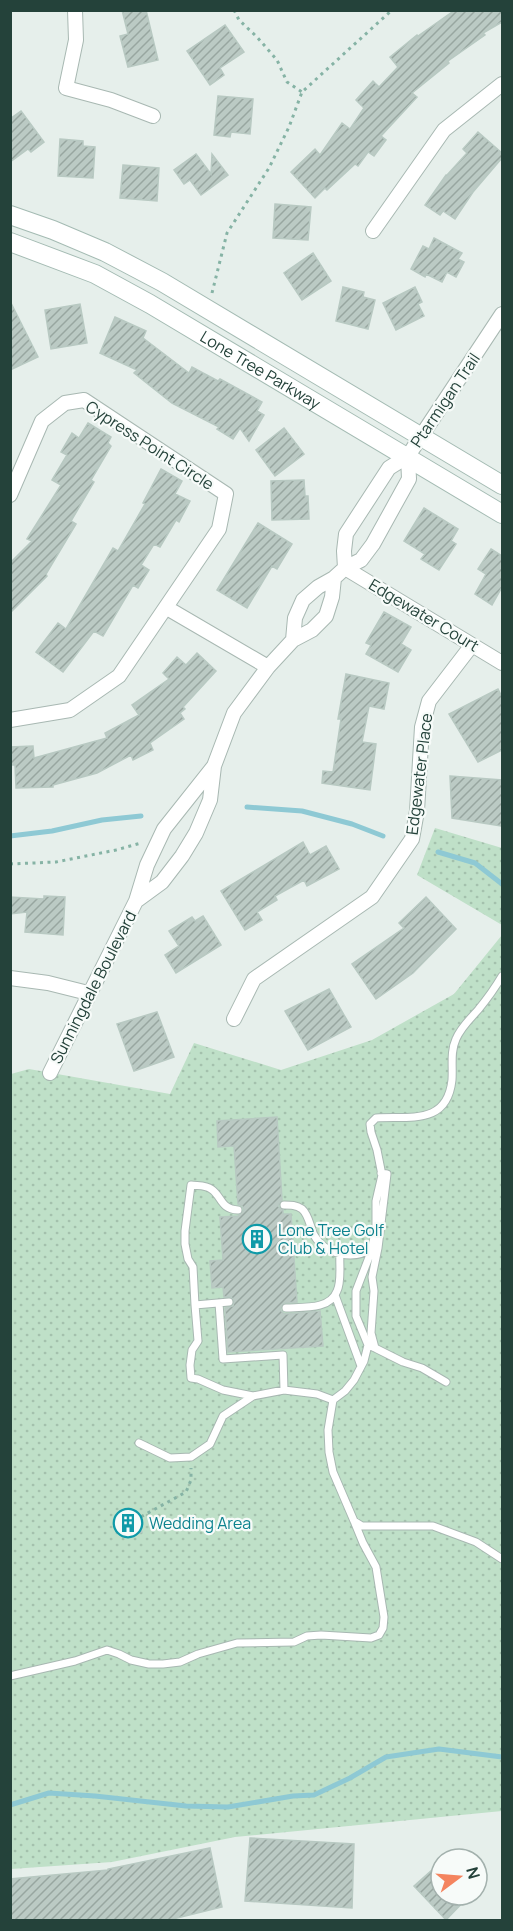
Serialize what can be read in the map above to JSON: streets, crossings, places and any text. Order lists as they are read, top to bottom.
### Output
{
  "streets": {
    "street": [
      "Lone Tree Parkway",
      "Ptarmigan Trail",
      "Cypress Point Circle",
      "Edgewater Court",
      "Edgewater Place",
      "Sunningdale Boulevard"
    ]
  },
  "crossings": [
    ["Lone Tree Parkway", "Ptarmigan Trail"],
    ["Edgewater Court", "Edgewater Place"]
  ],
  "places": {
    "building": ["Lone Tree Golf Club & Hotel", "Wedding Area"]
  },
  "north": "right"
}
